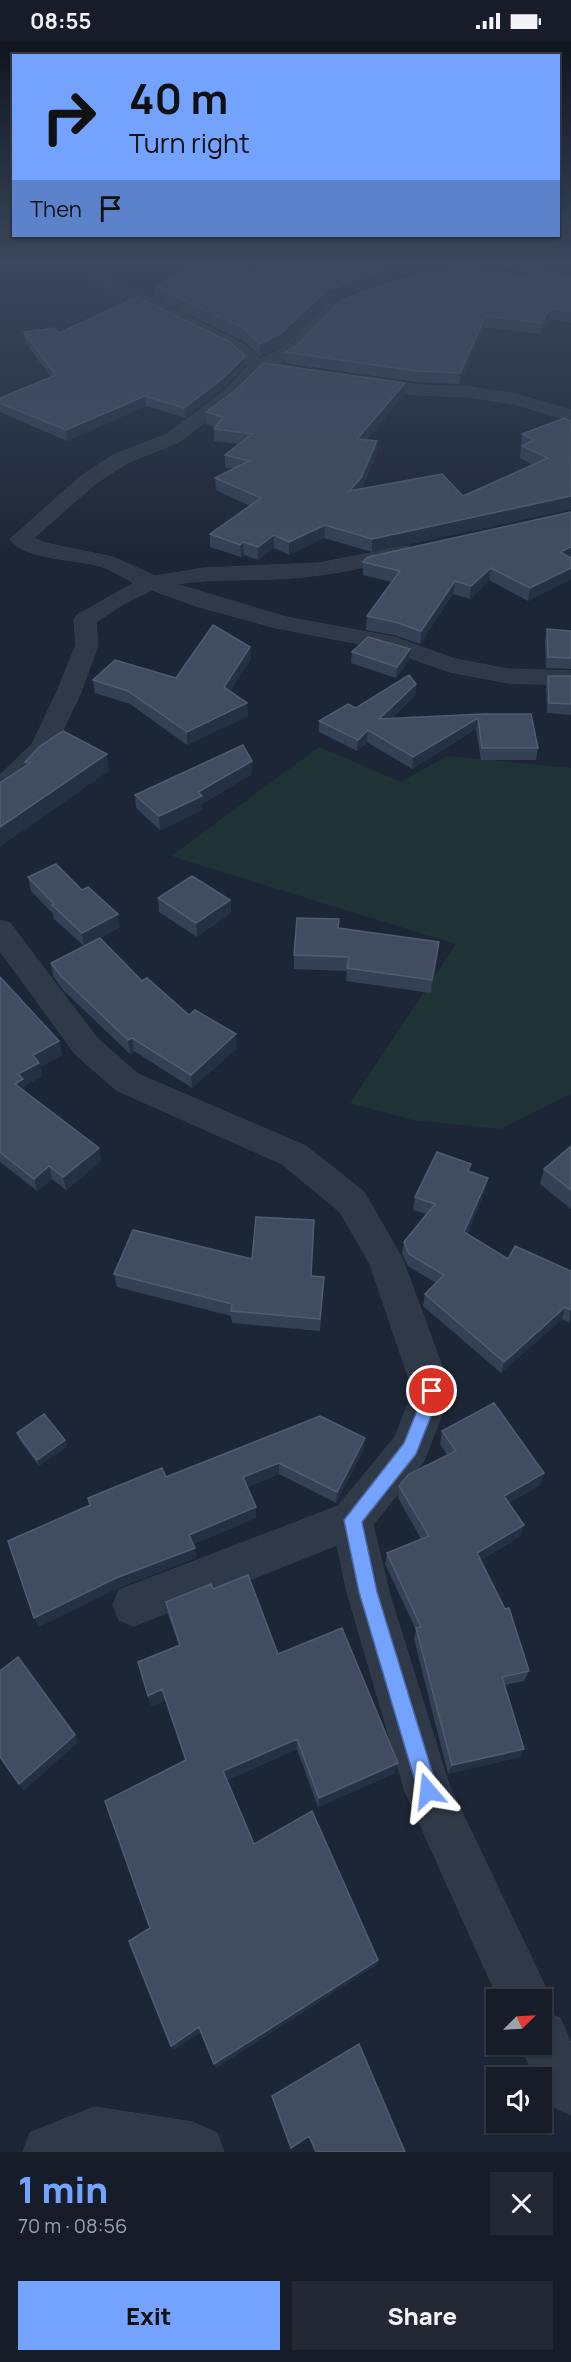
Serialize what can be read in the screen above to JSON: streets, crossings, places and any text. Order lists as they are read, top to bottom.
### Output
{
  "north": "top right",
  "page": {
    "status": "08:55",
    "turn": ["40 m", "Turn right"],
    "then": "Then",
    "heading": ["1 min", "70 m · 08:56"],
    "buttons": ["Exit", "Share"]
  }
}
